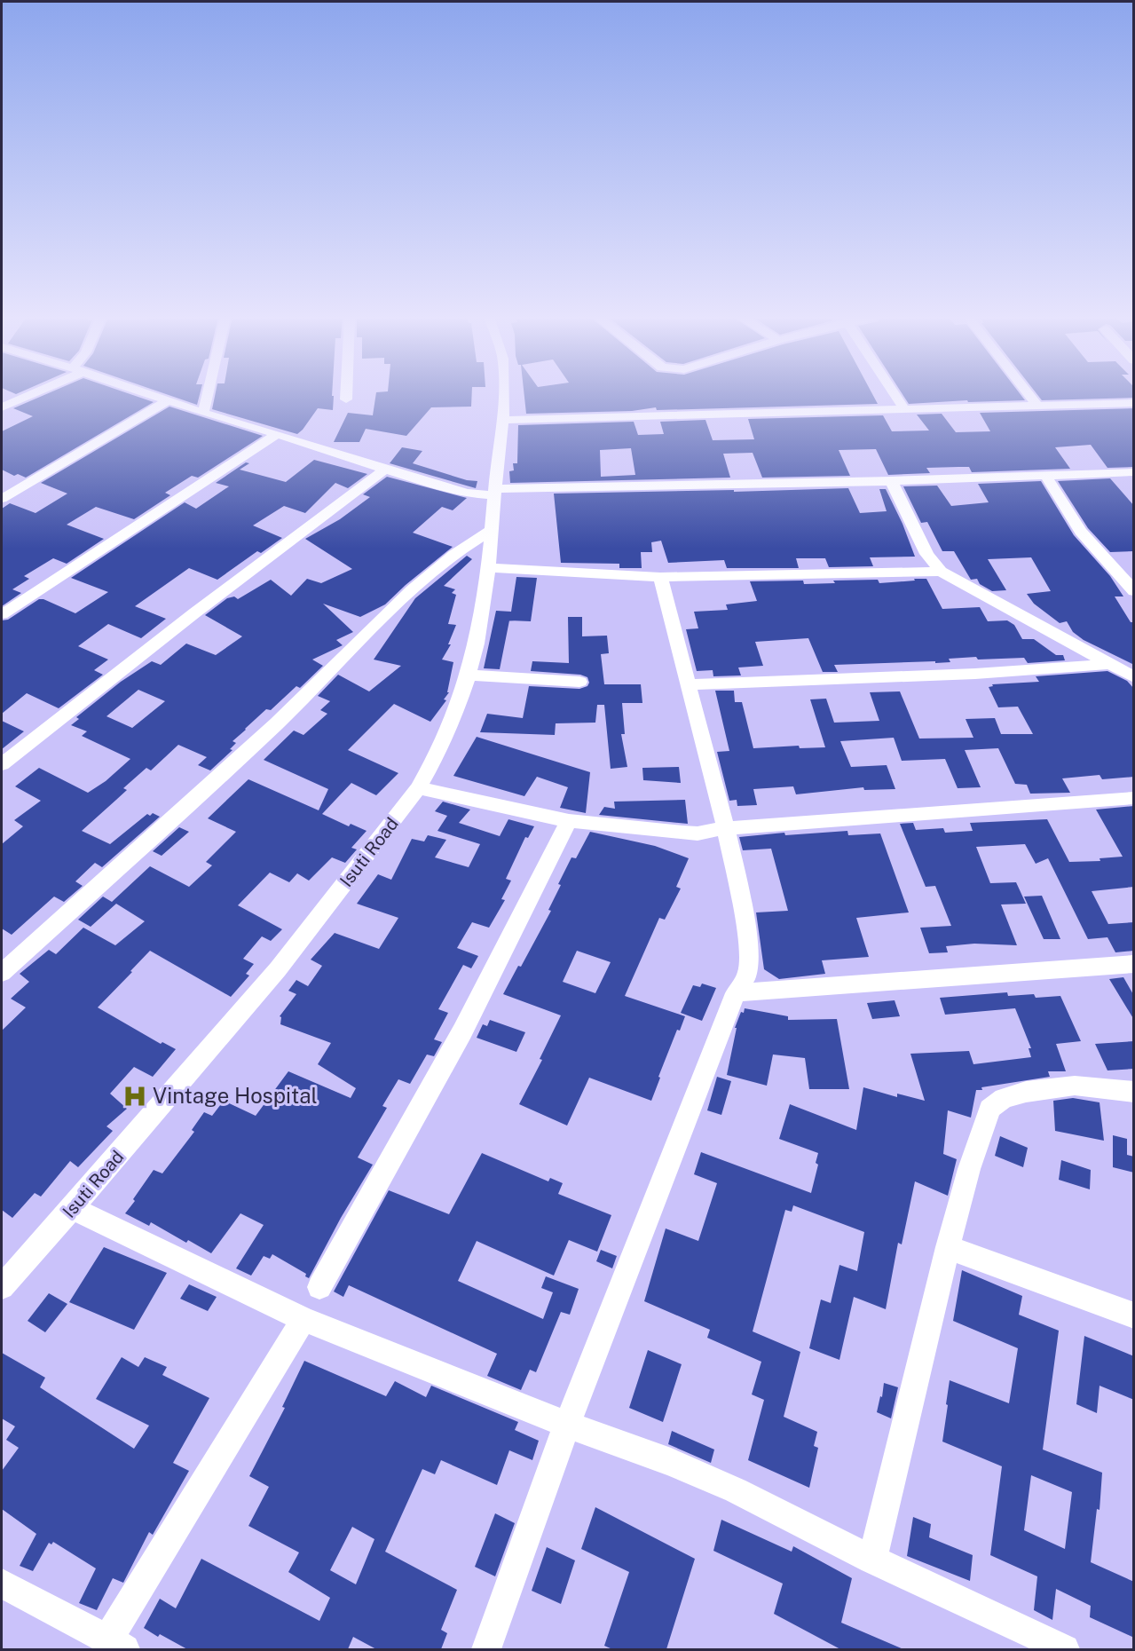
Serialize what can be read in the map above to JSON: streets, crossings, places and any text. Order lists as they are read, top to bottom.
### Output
{
  "streets": {
    "street": ["Isuti Road"]
  },
  "places": {
    "hospital": ["Vintage Hospital"]
  }
}
